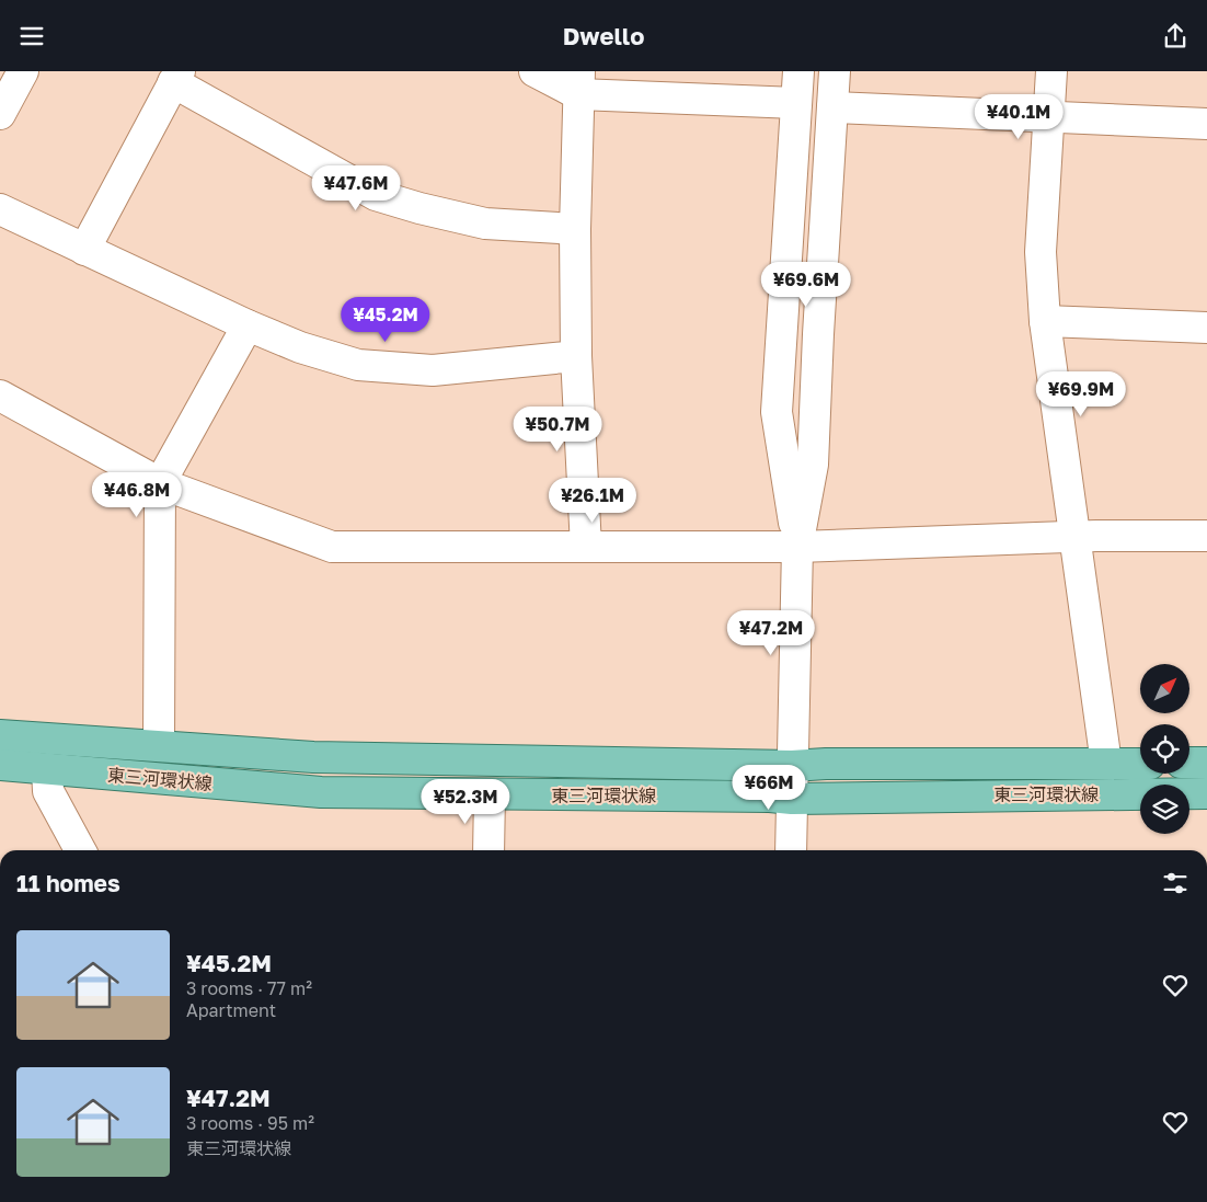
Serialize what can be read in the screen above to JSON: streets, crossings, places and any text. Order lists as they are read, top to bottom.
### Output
{
  "streets": {
    "main road": ["東三河環状線"]
  },
  "north": "top right",
  "page": {
    "header": "Dwello",
    "price": [
      "¥40.1M",
      "¥47.6M",
      "¥69.6M",
      "¥45.2M",
      "¥69.9M",
      "¥50.7M",
      "¥46.8M",
      "¥26.1M",
      "¥47.2M",
      "¥66M",
      "¥52.3M"
    ],
    "heading": "11 homes",
    "list": [
      {
        "name": "¥45.2M",
        "note": "3 rooms · 77 m² · Apartment"
      },
      {
        "name": "¥47.2M",
        "note": "3 rooms · 95 m² · 東三河環状線"
      }
    ]
  }
}
